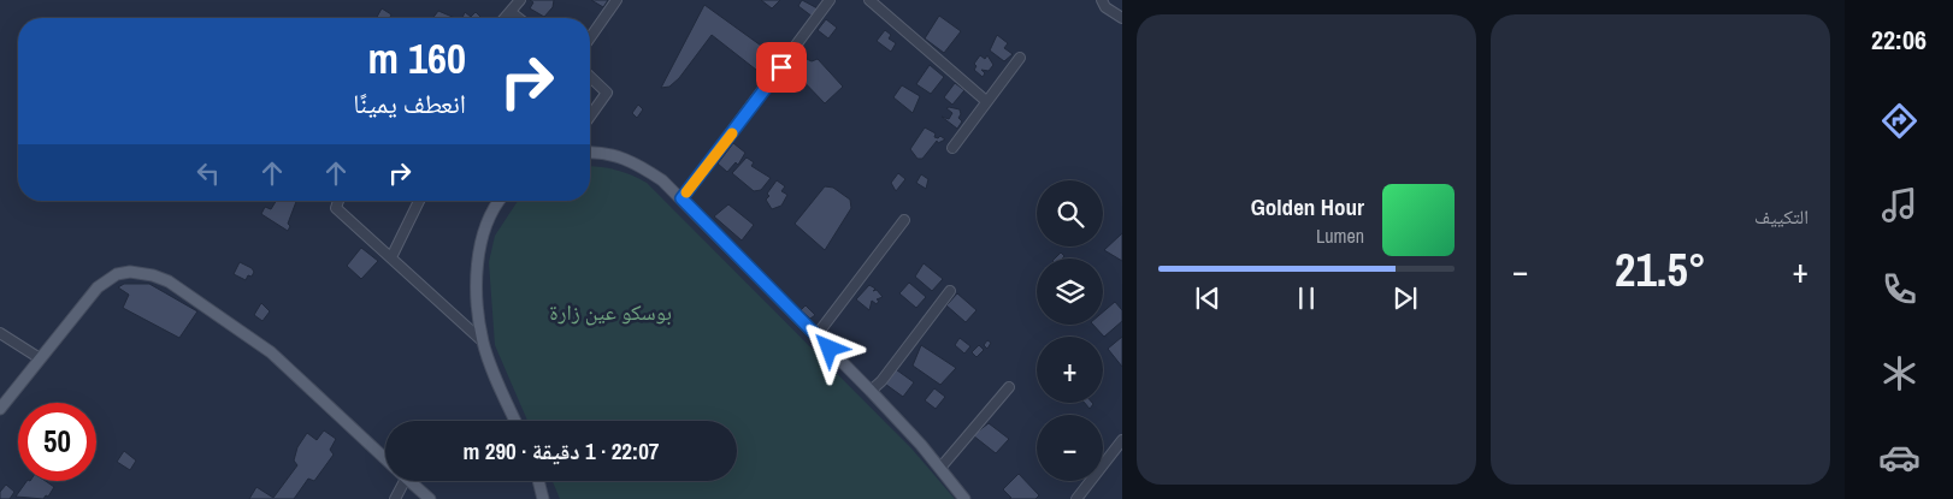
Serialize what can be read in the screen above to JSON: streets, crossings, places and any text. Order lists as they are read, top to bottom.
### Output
{
  "parks": ["بوسكو عين زارة"],
  "page": {
    "tabs": "22:06",
    "tile": "التكييف",
    "turn": ["160 m", "انعطف يمينًا"],
    "map_buttons": ["+", "−"],
    "song": ["Golden Hour", "Lumen"],
    "heat": ["−", "21.5°", "+"],
    "limit": "50",
    "trip": "22:07 · 1 دقيقة · 290 m"
  }
}
